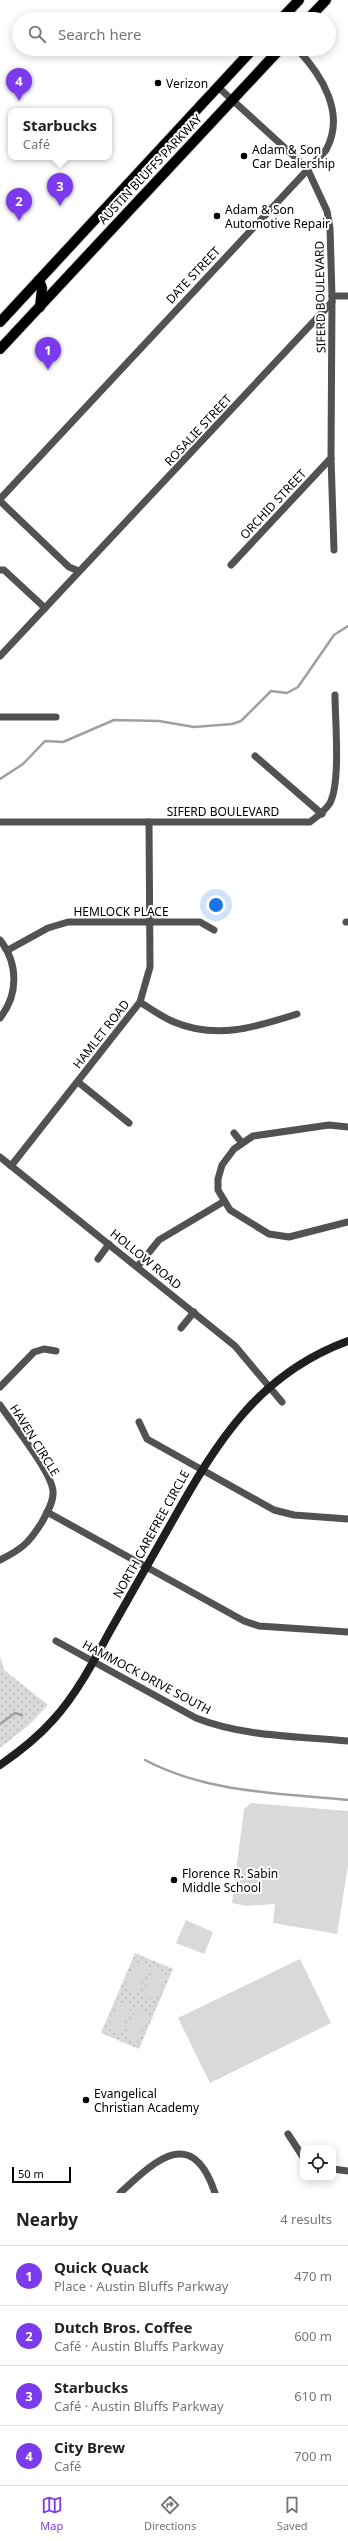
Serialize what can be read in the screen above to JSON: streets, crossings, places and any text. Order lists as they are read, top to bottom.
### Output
{
  "streets": {
    "main road": ["AUSTIN BLUFFS PARKWAY", "NORTH CAREFREE CIRCLE"],
    "street": [
      "DATE STREET",
      "SIFERD BOULEVARD",
      "ROSALIE STREET",
      "ORCHID STREET",
      "HEMLOCK PLACE",
      "HAMLET ROAD",
      "HOLLOW ROAD",
      "HAVEN CIRCLE",
      "HAMMOCK DRIVE SOUTH"
    ]
  },
  "crossings": [
    ["AUSTIN BLUFFS PARKWAY", "SIFERD BOULEVARD"],
    ["DATE STREET", "SIFERD BOULEVARD"],
    ["SIFERD BOULEVARD", "ROSALIE STREET"],
    ["SIFERD BOULEVARD", "ORCHID STREET"],
    ["SIFERD BOULEVARD", "HAMLET ROAD"],
    ["HEMLOCK PLACE", "HAMLET ROAD"],
    ["HAMLET ROAD", "HOLLOW ROAD"],
    ["HOLLOW ROAD", "NORTH CAREFREE CIRCLE"],
    ["NORTH CAREFREE CIRCLE", "HAMMOCK DRIVE SOUTH"]
  ],
  "places": [
    "Verizon",
    "Adam & Son Car Dealership",
    "Adam & Son Automotive Repair",
    "Florence R. Sabin Middle School",
    "Evangelical Christian Academy"
  ],
  "scale_bar": "50 m",
  "page": {
    "search": "Search here",
    "pins": [
      "4",
      "3",
      "2",
      "1"
    ],
    "popup": ["Starbucks", "Café"],
    "scale": "50 m",
    "heading": ["Nearby", "4 results"],
    "list": [
      {
        "mark": "1",
        "name": "Quick Quack",
        "note": "Place · Austin Bluffs Parkway",
        "value": "470 m"
      },
      {
        "mark": "2",
        "name": "Dutch Bros. Coffee",
        "note": "Café · Austin Bluffs Parkway",
        "value": "600 m"
      },
      {
        "mark": "3",
        "name": "Starbucks",
        "note": "Café · Austin Bluffs Parkway",
        "value": "610 m"
      },
      {
        "mark": "4",
        "name": "City Brew",
        "note": "Café",
        "value": "700 m"
      }
    ],
    "nav": ["Map", "Directions", "Saved"]
  }
}
